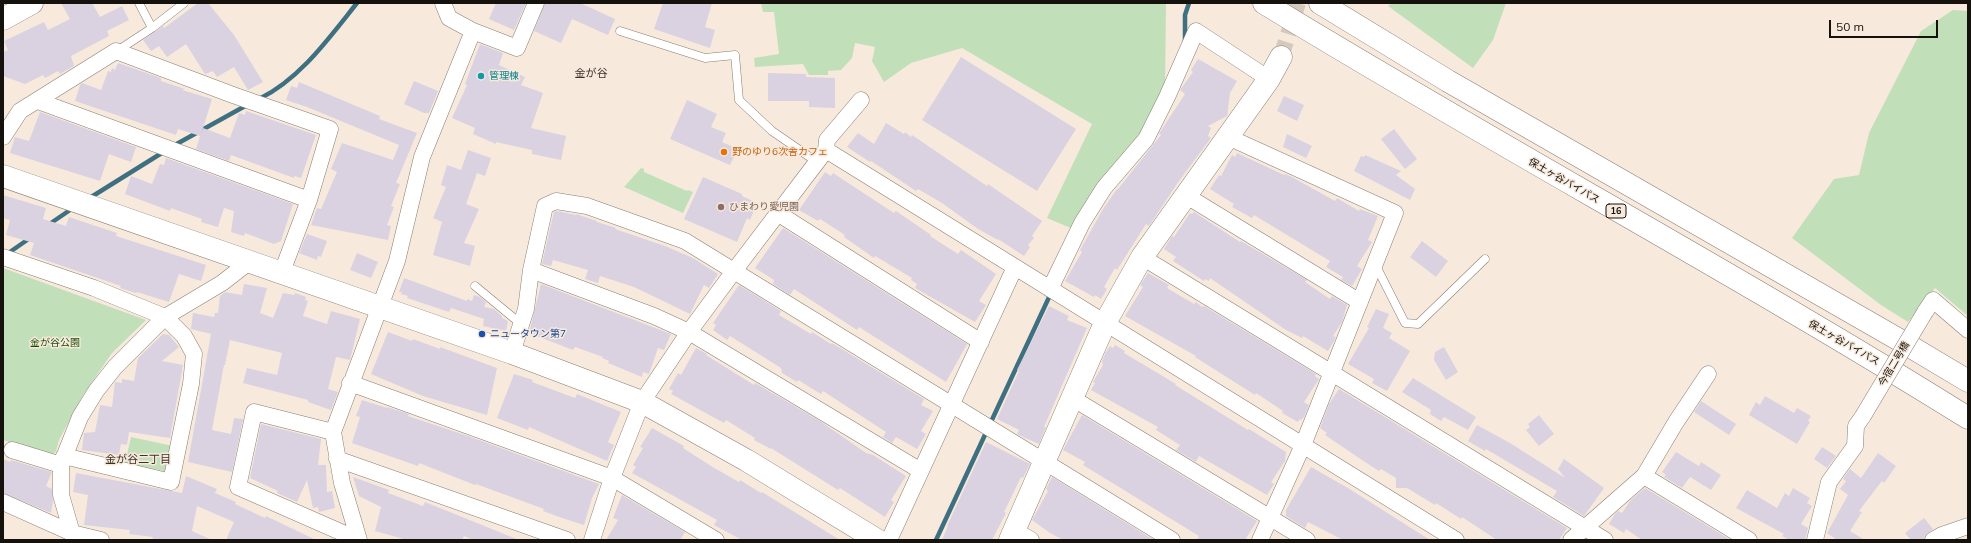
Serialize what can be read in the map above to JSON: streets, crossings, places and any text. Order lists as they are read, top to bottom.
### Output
{
  "streets": {
    "main road": ["保土ヶ谷バイパス", "16"],
    "street": ["今宿二号橋"]
  },
  "districts": ["金が谷", "金が谷二丁目"],
  "parks": ["金が谷公園"],
  "places": [
    "管理棟",
    "野のゆり6次舎カフェ",
    "ひまわり愛児園",
    "ニュータウン第7"
  ],
  "scale_bar": "50 m"
}
